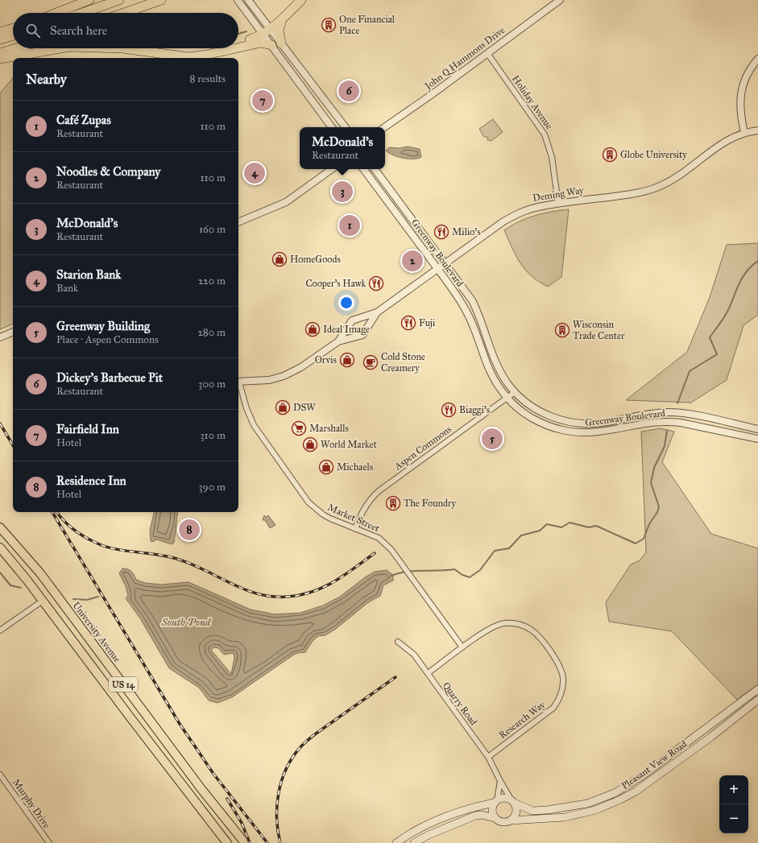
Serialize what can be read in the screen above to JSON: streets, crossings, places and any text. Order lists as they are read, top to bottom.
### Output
{
  "streets": {
    "main road": ["University Avenue", "US 14", "Pleasant View Road"],
    "street": [
      "John Q Hammons Drive",
      "Holiday Avenue",
      "Deming Way",
      "Greenway Boulevard",
      "Aspen Commons",
      "Market Street",
      "Quarry Road",
      "Research Way",
      "Murphy Drive"
    ]
  },
  "crossings": [
    ["John Q Hammons Drive", "Holiday Avenue"],
    ["Holiday Avenue", "Deming Way"],
    ["Deming Way", "Greenway Boulevard"],
    ["Greenway Boulevard", "Aspen Commons"],
    ["Aspen Commons", "Market Street"],
    ["Market Street", "Research Way"],
    ["Quarry Road", "Research Way"],
    ["Quarry Road", "Pleasant View Road"]
  ],
  "water": ["South Pond"],
  "places": {
    "building": [
      "One Financial Place",
      "Globe University",
      "Wisconsin Trade Center",
      "The Foundry"
    ],
    "restaurant": [
      "Milio's",
      "Cooper's Hawk",
      "Fuji",
      "Biaggi's"
    ],
    "shop": [
      "HomeGoods",
      "Ideal Image",
      "Orvis",
      "DSW",
      "World Market",
      "Michaels"
    ],
    "cafe": ["Cold Stone Creamery"],
    "supermarket": ["Marshalls"]
  },
  "page": {
    "search": "Search here",
    "heading": ["Nearby", "8 results"],
    "pins": [
      "6",
      "7",
      "4",
      "3",
      "1",
      "2",
      "5",
      "8"
    ],
    "list": [
      {
        "mark": "1",
        "name": "Café Zupas",
        "note": "Restaurant",
        "value": "110 m"
      },
      {
        "mark": "2",
        "name": "Noodles & Company",
        "note": "Restaurant",
        "value": "110 m"
      },
      {
        "mark": "3",
        "name": "McDonald's",
        "note": "Restaurant",
        "value": "160 m"
      },
      {
        "mark": "4",
        "name": "Starion Bank",
        "note": "Bank",
        "value": "220 m"
      },
      {
        "mark": "5",
        "name": "Greenway Building",
        "note": "Place · Aspen Commons",
        "value": "280 m"
      },
      {
        "mark": "6",
        "name": "Dickey's Barbecue Pit",
        "note": "Restaurant",
        "value": "300 m"
      },
      {
        "mark": "7",
        "name": "Fairfield Inn",
        "note": "Hotel",
        "value": "310 m"
      },
      {
        "mark": "8",
        "name": "Residence Inn",
        "note": "Hotel",
        "value": "390 m"
      }
    ],
    "popup": ["McDonald's", "Restaurant"],
    "map_buttons": ["+", "−"]
  }
}
